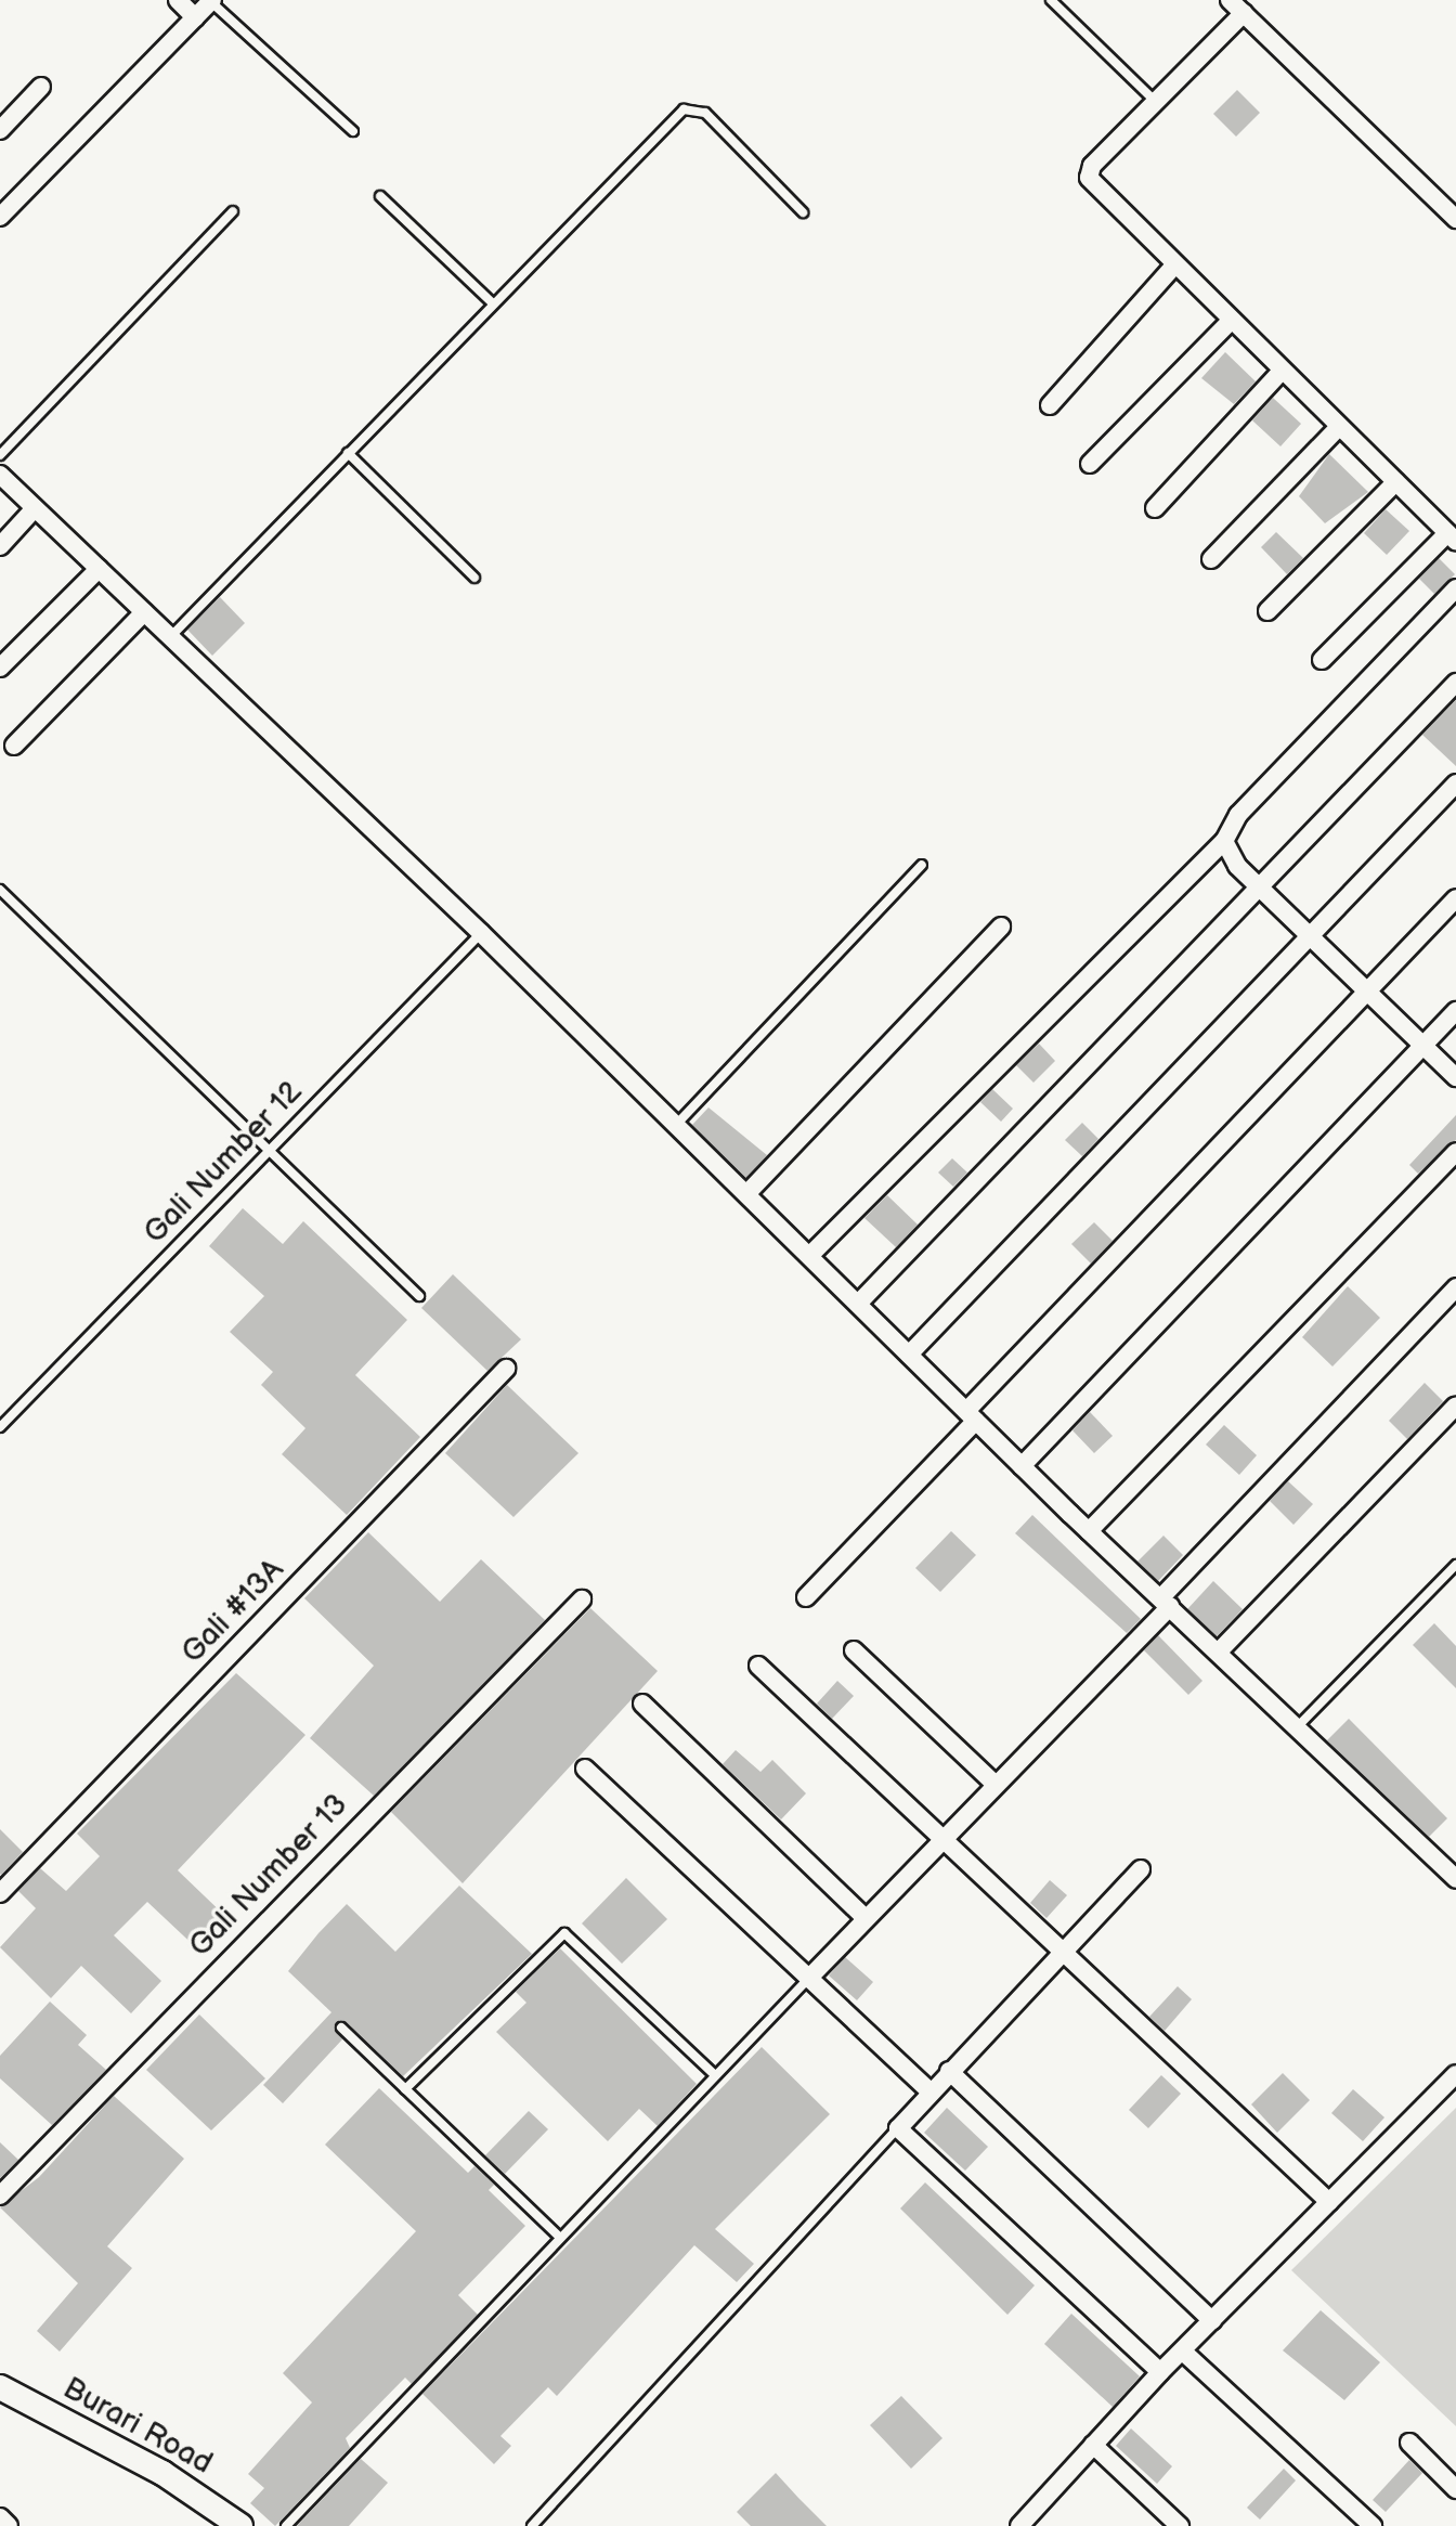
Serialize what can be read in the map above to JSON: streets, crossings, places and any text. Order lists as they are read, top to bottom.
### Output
{
  "streets": {
    "main road": ["Burari Road"],
    "street": ["Gali #13A", "Gali Number 13"],
    "lane": ["Gali Number 12"]
  }
}
